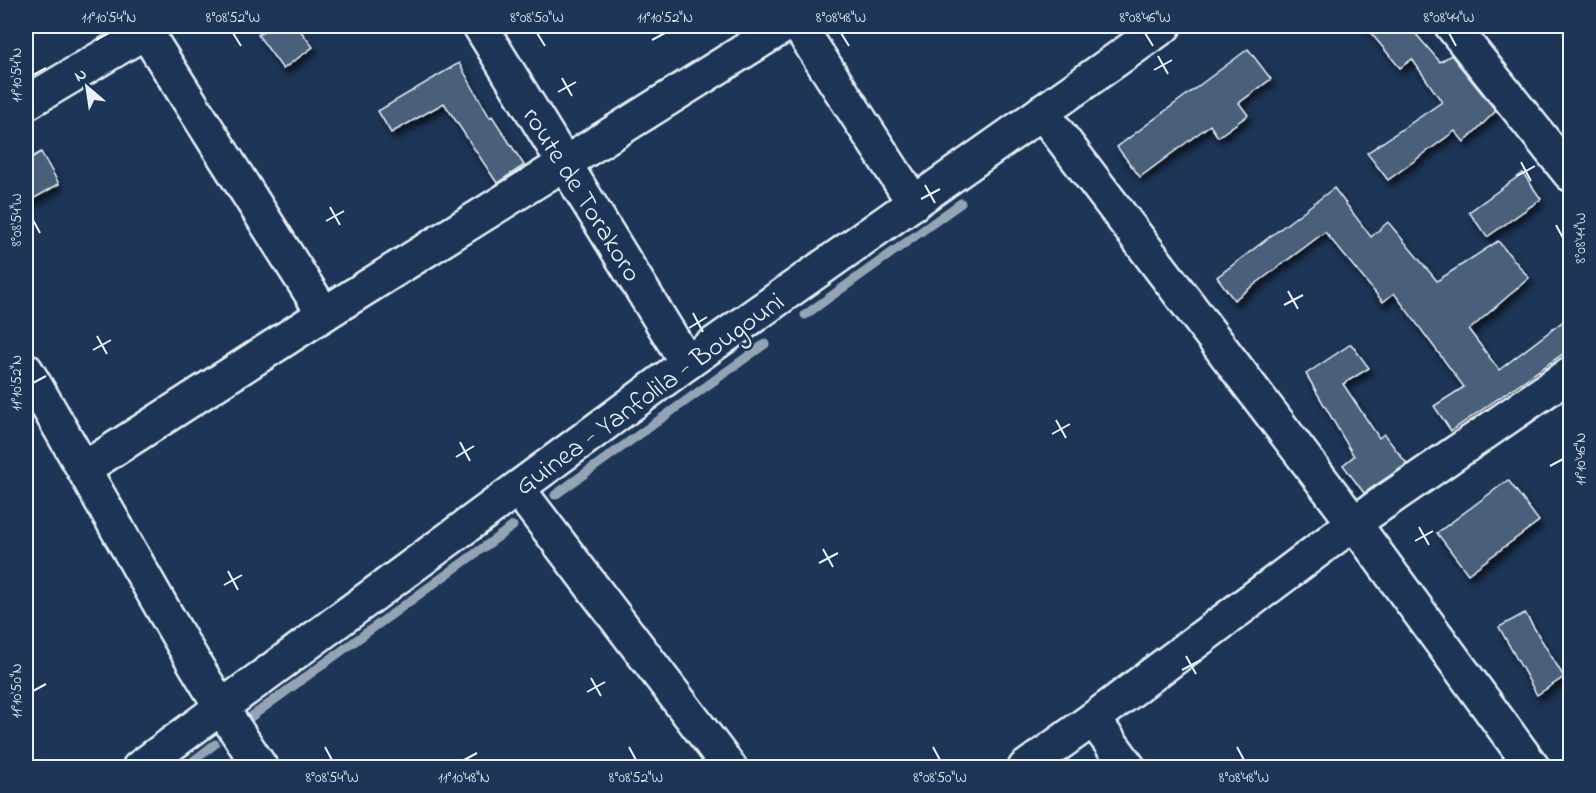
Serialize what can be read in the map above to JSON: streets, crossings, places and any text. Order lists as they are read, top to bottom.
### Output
{
  "streets": {
    "street": ["route de Torakoro", "Guinea - Yanfolila - Bougouni"]
  },
  "crossings": [
    ["route de Torakoro", "Guinea - Yanfolila - Bougouni"]
  ],
  "north": "top left",
  "coordinates": [
    "11°10'54\"N",
    "8°08'52\"W",
    "8°08'50\"W",
    "11°10'52\"N",
    "8°08'48\"W",
    "8°08'46\"W",
    "8°08'44\"W",
    "8°08'54\"W",
    "11°10'46\"N",
    "11°10'50\"N",
    "11°10'48\"N"
  ]
}
